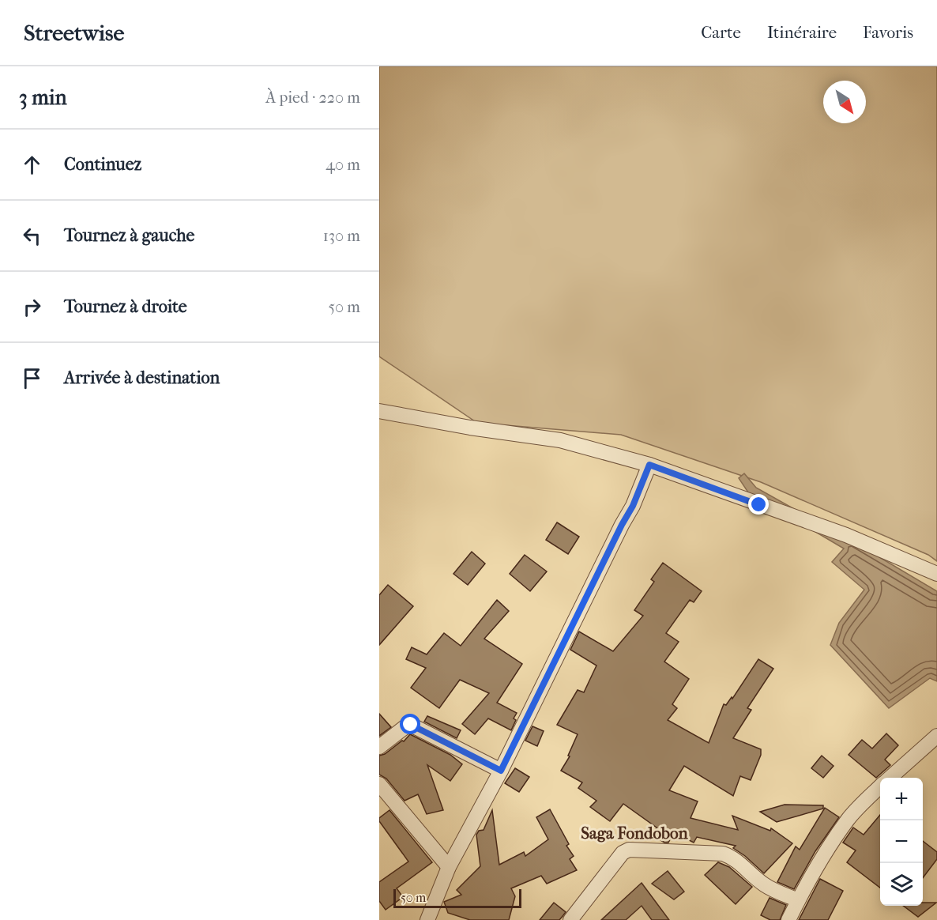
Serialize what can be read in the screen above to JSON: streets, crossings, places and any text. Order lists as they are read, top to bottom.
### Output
{
  "districts": ["Saga Fondobon"],
  "scale_bar": "50 m",
  "north": "bottom right",
  "page": {
    "header": "Streetwise",
    "nav": ["Carte", "Itinéraire", "Favoris"],
    "heading": ["3 min", "À pied · 220 m"],
    "list": [
      ["Continuez", "40 m"],
      ["Tournez à gauche", "130 m"],
      ["Tournez à droite", "50 m"],
      "Arrivée à destination"
    ],
    "map_buttons": ["+", "−"],
    "scale": "50 m"
  }
}
